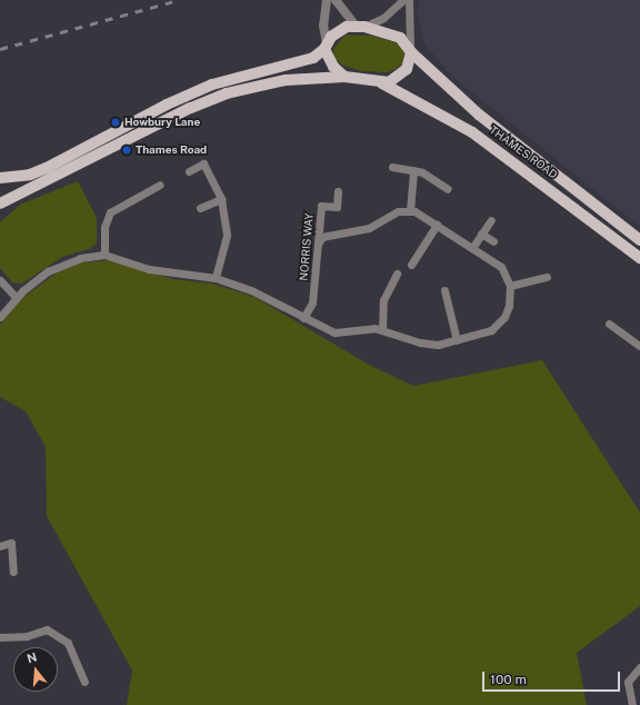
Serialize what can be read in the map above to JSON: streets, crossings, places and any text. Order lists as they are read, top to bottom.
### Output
{
  "streets": {
    "main road": ["THAMES ROAD"],
    "street": ["NORRIS WAY"]
  },
  "places": ["Howbury Lane", "Thames Road"],
  "scale_bar": "100 m",
  "north": "top"
}
